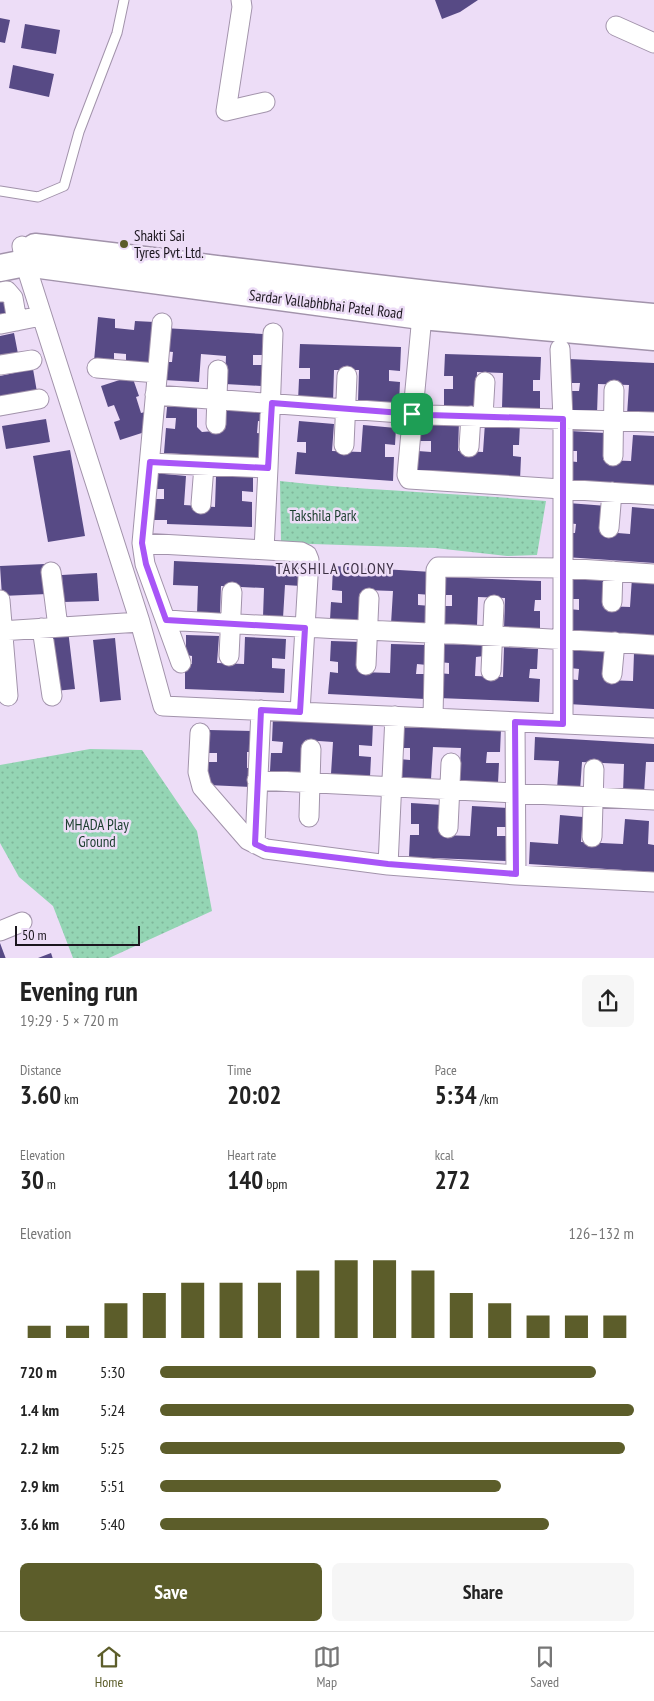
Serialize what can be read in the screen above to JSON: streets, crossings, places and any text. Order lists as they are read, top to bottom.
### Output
{
  "streets": {
    "main road": ["Sardar Vallabhbhai Patel Road"]
  },
  "districts": ["TAKSHILA COLONY"],
  "parks": ["Takshila Park", "MHADA Play Ground"],
  "places": ["Shakti Sai Tyres Pvt. Ltd."],
  "scale_bar": "50 m",
  "page": {
    "scale": "50 m",
    "heading": ["Evening run", "19:29 · 5 × 720 m"],
    "stats": [
      ["Distance", "3.60 km"],
      ["Time", "20:02"],
      ["Pace", "5:34 /km"],
      ["Elevation", "30 m"],
      ["Heart rate", "140 bpm"],
      ["kcal", "272"]
    ],
    "chart": ["Elevation", "126–132 m"],
    "list": [
      {
        "name": "720 m",
        "note": "5:30"
      },
      {
        "name": "1.4 km",
        "note": "5:24"
      },
      {
        "name": "2.2 km",
        "note": "5:25"
      },
      {
        "name": "2.9 km",
        "note": "5:51"
      },
      {
        "name": "3.6 km",
        "note": "5:40"
      }
    ],
    "buttons": ["Save", "Share"],
    "tabs": ["Home", "Map", "Saved"]
  }
}
